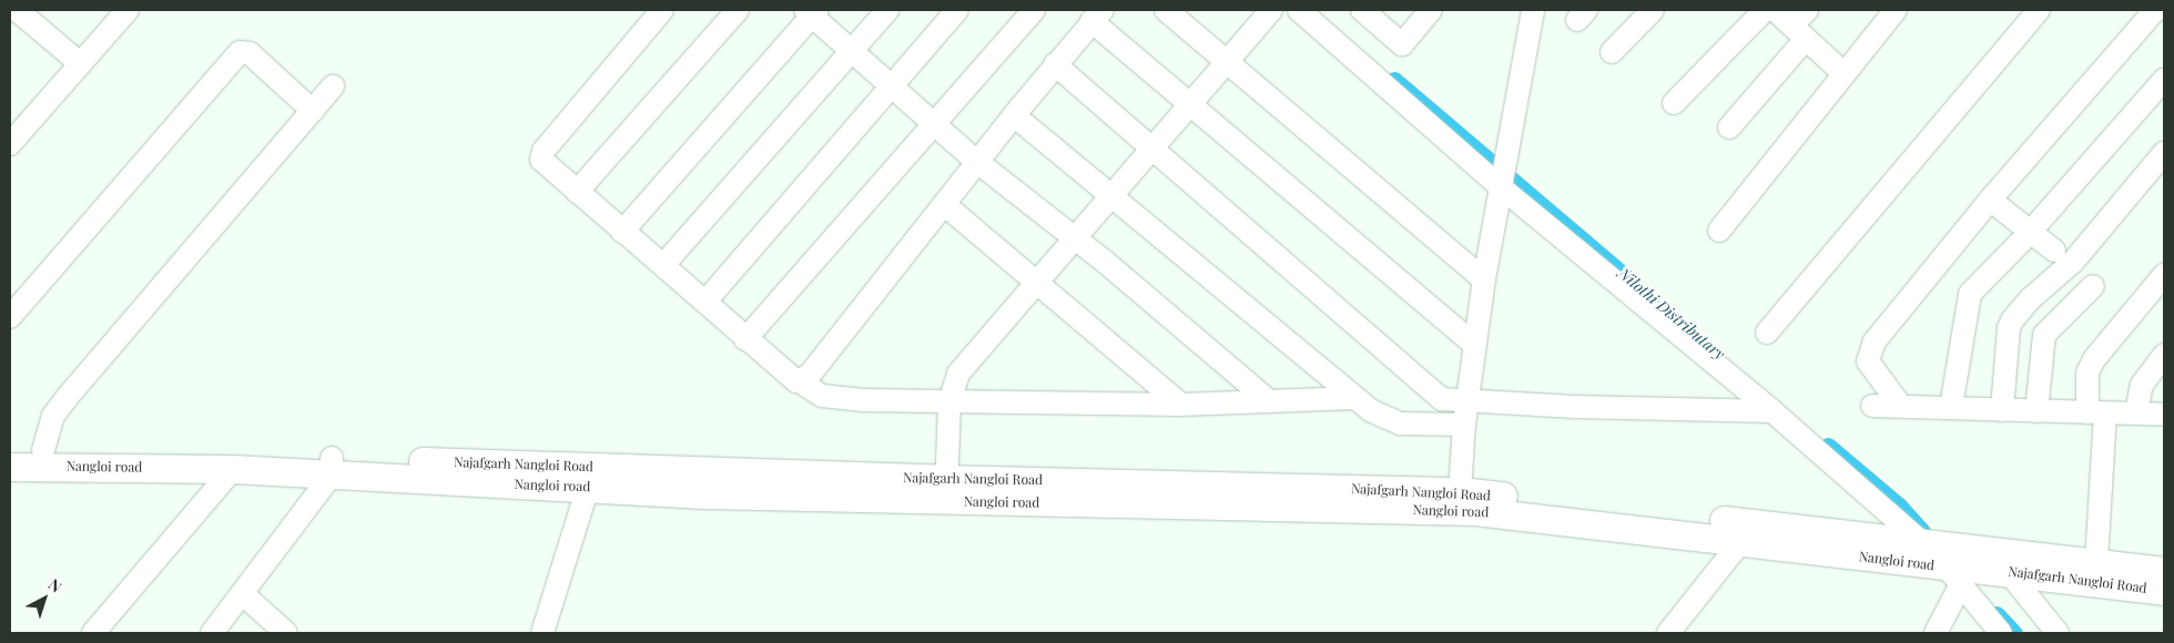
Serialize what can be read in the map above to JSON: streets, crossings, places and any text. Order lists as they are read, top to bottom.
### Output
{
  "streets": {
    "main road": ["Najafgarh Nangloi Road", "Nangloi road"]
  },
  "crossings": [
    ["Najafgarh Nangloi Road", "Nangloi road"]
  ],
  "water": ["Nilothi Distributary"],
  "north": "top right"
}
